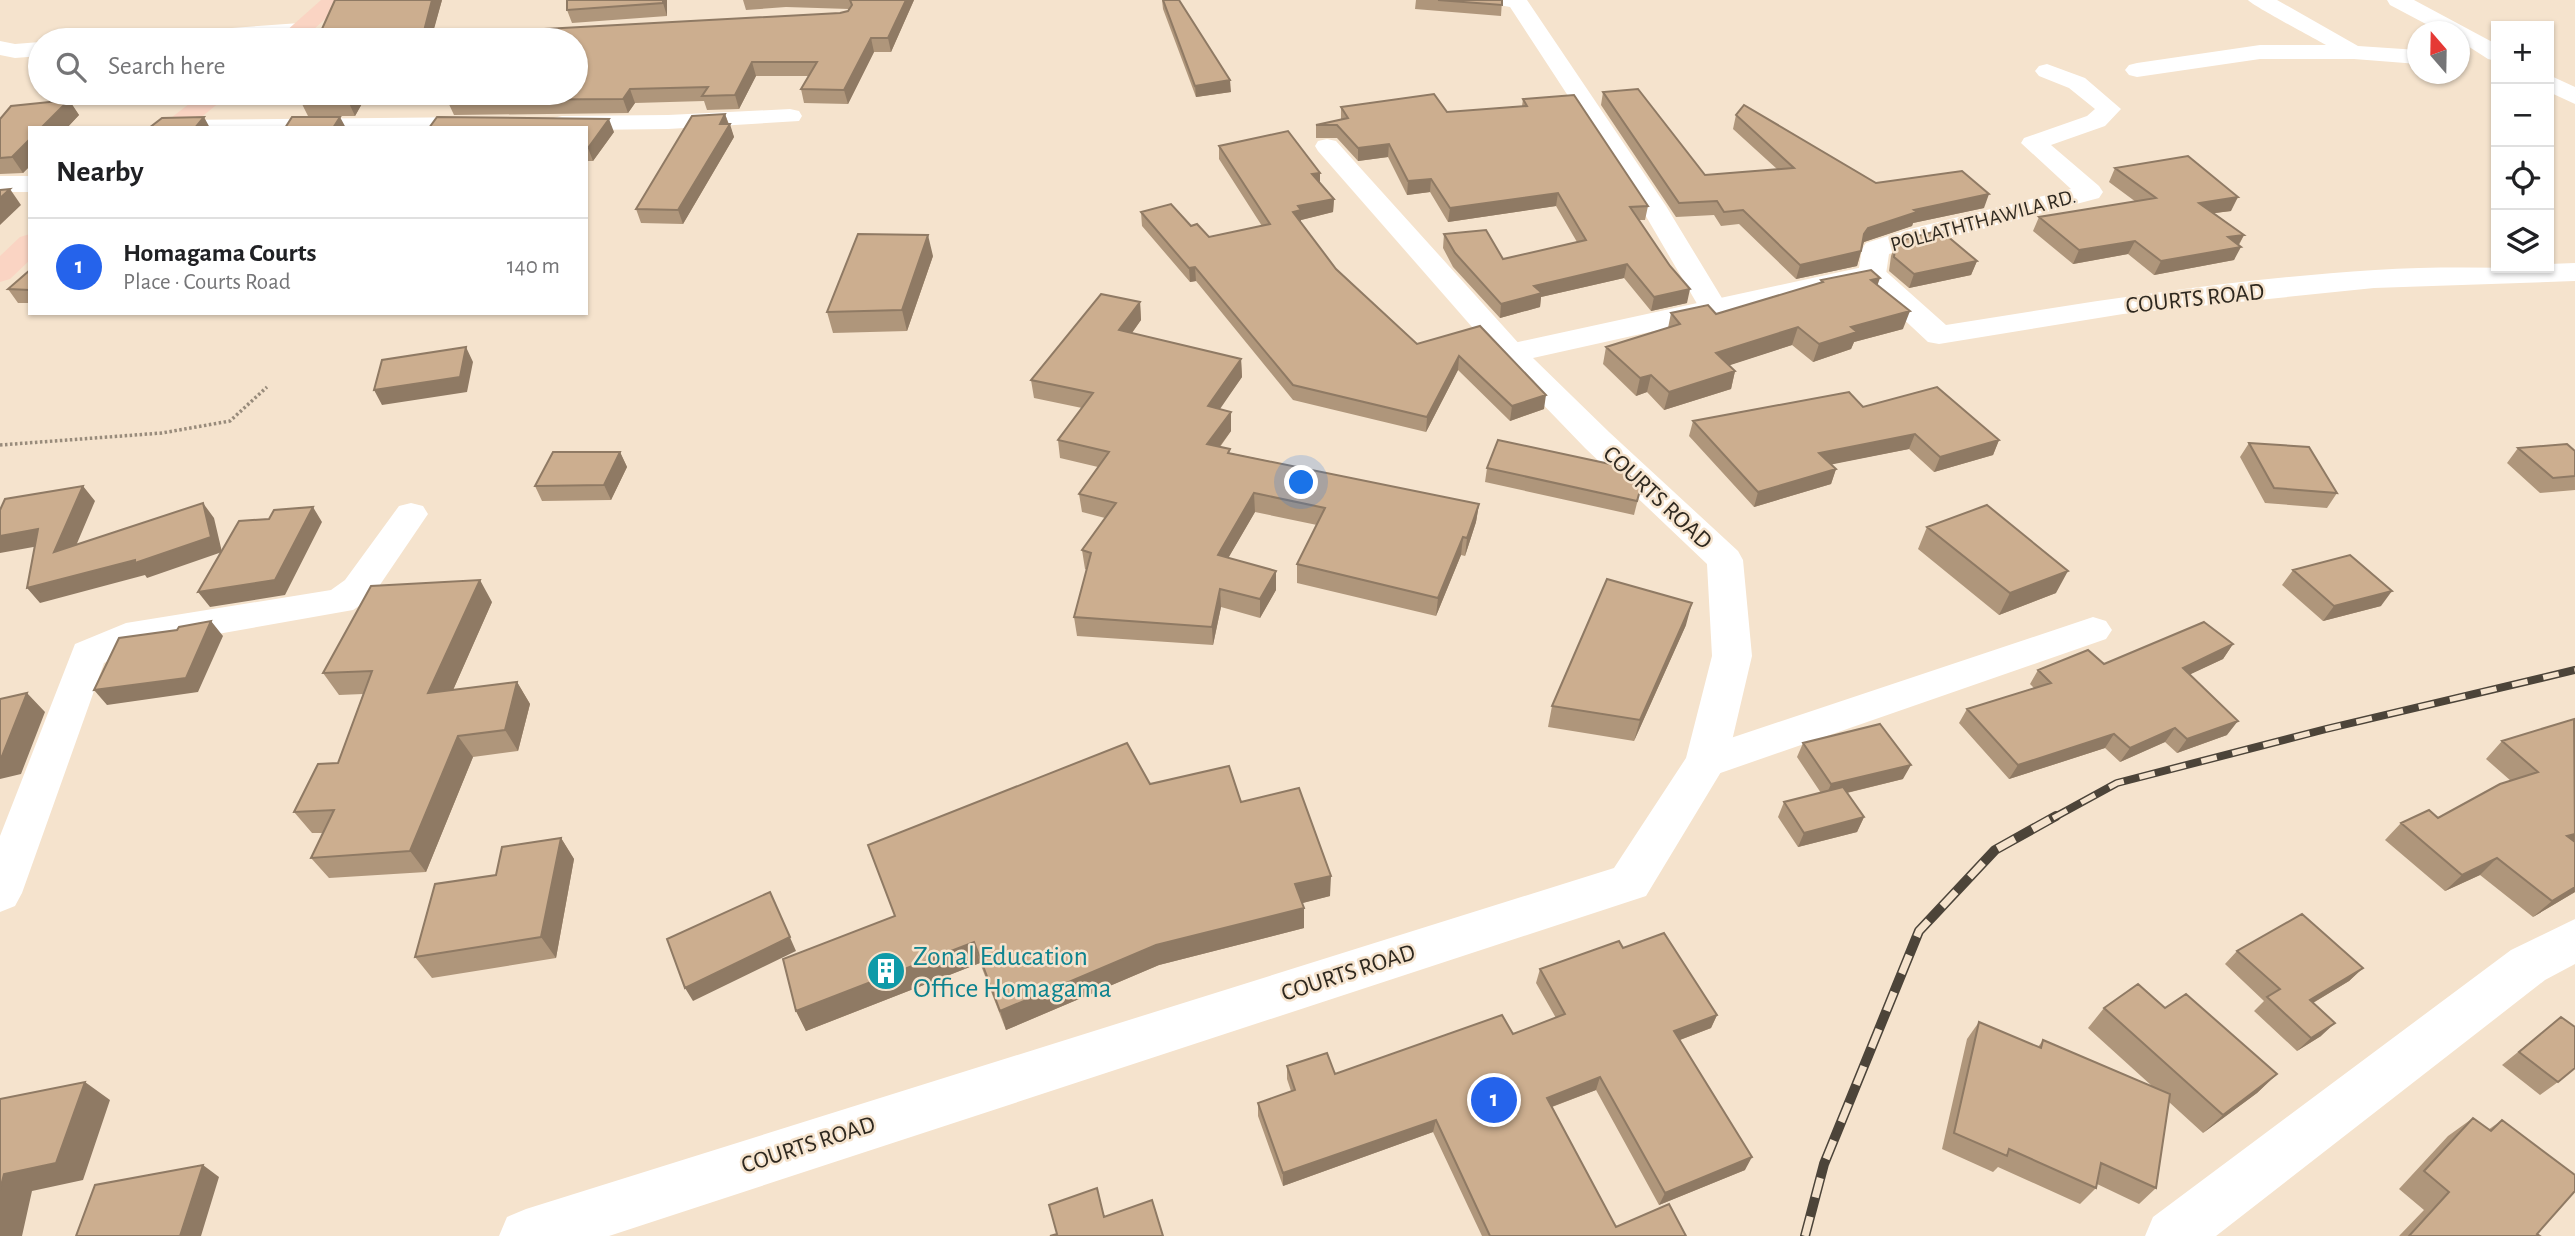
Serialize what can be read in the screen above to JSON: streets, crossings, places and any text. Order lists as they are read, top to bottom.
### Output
{
  "streets": {
    "street": ["POLLATHTHAWILA RD.", "COURTS ROAD"]
  },
  "crossings": [
    ["POLLATHTHAWILA RD.", "COURTS ROAD"]
  ],
  "places": {
    "building": ["Zonal Education Office Homagama"]
  },
  "north": "top",
  "page": {
    "map_buttons": ["+", "−"],
    "search": "Search here",
    "heading": "Nearby",
    "list": [
      {
        "mark": "1",
        "name": "Homagama Courts",
        "note": "Place · Courts Road",
        "value": "140 m"
      }
    ],
    "pins": "1"
  }
}
